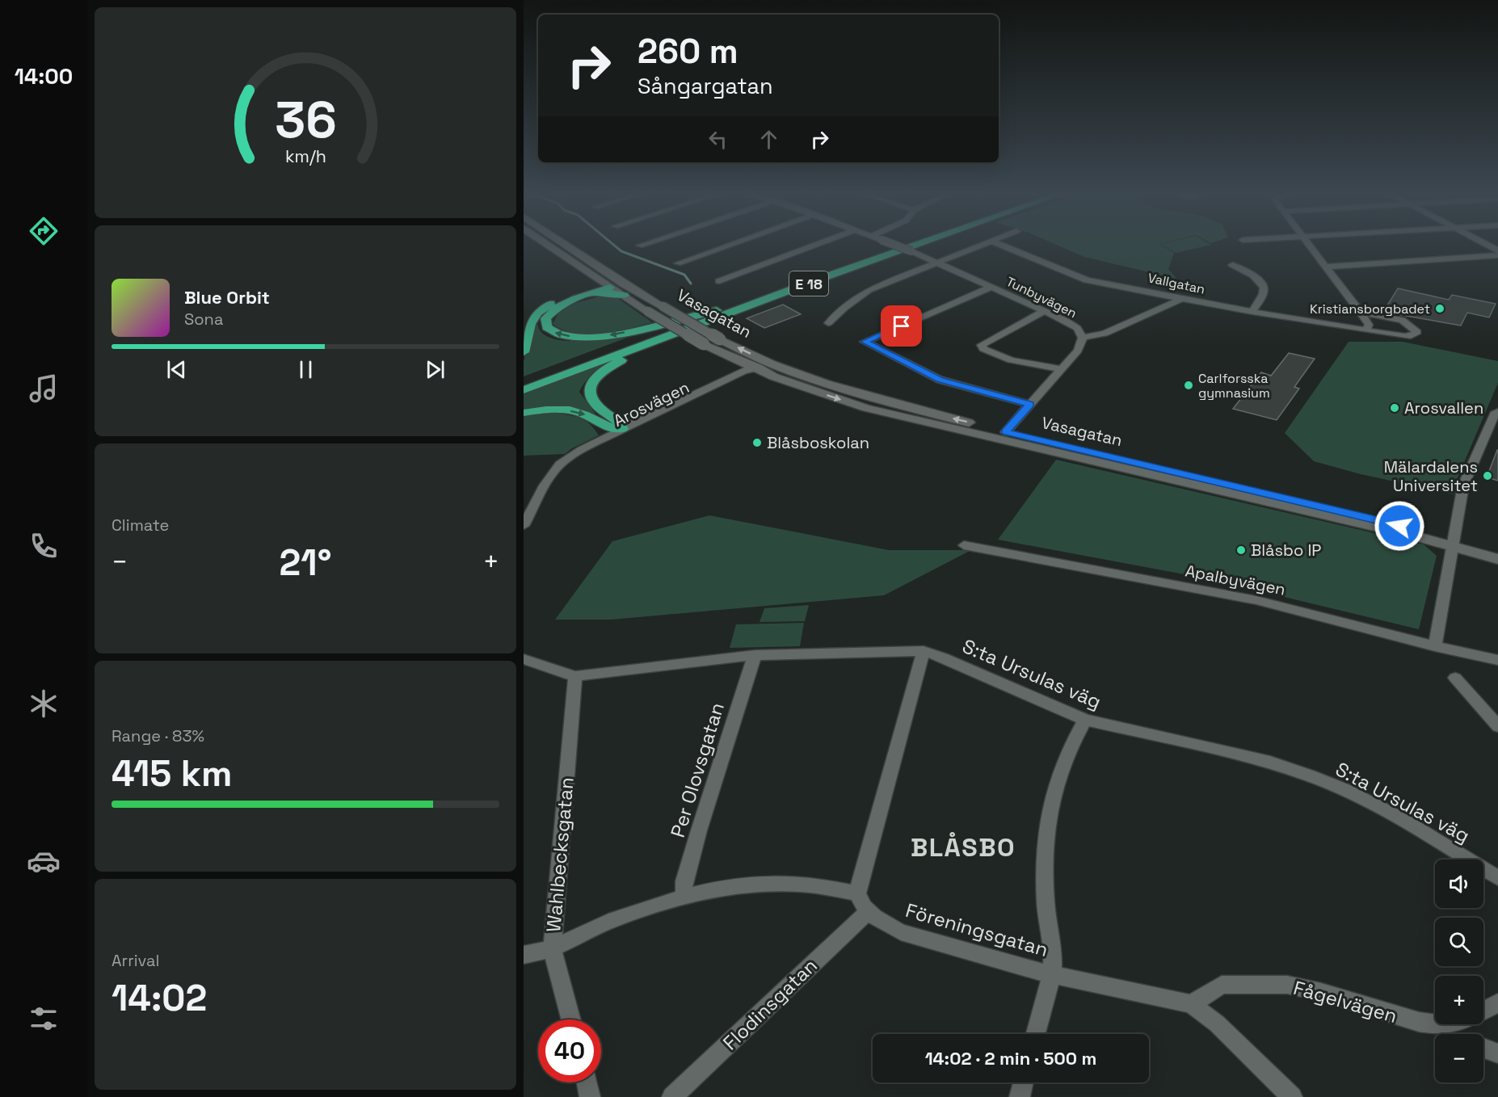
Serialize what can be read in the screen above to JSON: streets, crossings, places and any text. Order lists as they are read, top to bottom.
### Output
{
  "streets": {
    "highway": ["E 18"],
    "street": [
      "Vallgatan",
      "Tunbyvägen",
      "Vasagatan",
      "Arosvägen",
      "Apalbyvägen",
      "S:ta Ursulas väg",
      "Per Olovsgatan",
      "Wahlbecksgatan",
      "Föreningsgatan",
      "Fågelvägen",
      "Flodinsgatan"
    ]
  },
  "crossings": [
    ["E 18", "Vasagatan"],
    ["E 18", "Arosvägen"],
    ["Vasagatan", "Arosvägen"],
    ["S:ta Ursulas väg", "Per Olovsgatan"],
    ["S:ta Ursulas väg", "Wahlbecksgatan"],
    ["Föreningsgatan", "Fågelvägen"],
    ["Föreningsgatan", "Flodinsgatan"]
  ],
  "districts": ["BLÅSBO"],
  "places": [
    "Kristiansborgbadet",
    "Carlforsska gymnasium",
    "Arosvallen",
    "Blåsboskolan",
    "Mälardalens Universitet",
    "Blåsbo IP"
  ],
  "page": {
    "tabs": "14:00",
    "turn": ["260 m", "Sångargatan"],
    "song": ["Blue Orbit", "Sona"],
    "tile": [
      "Climate",
      ["Range · 83%", "415 km"],
      ["Arrival", "14:02"]
    ],
    "heat": ["−", "21°", "+"],
    "map_buttons": ["+", "−"],
    "limit": "40",
    "trip": "14:02 · 2 min · 500 m",
    "gauge": ["36", "km/h"]
  }
}
